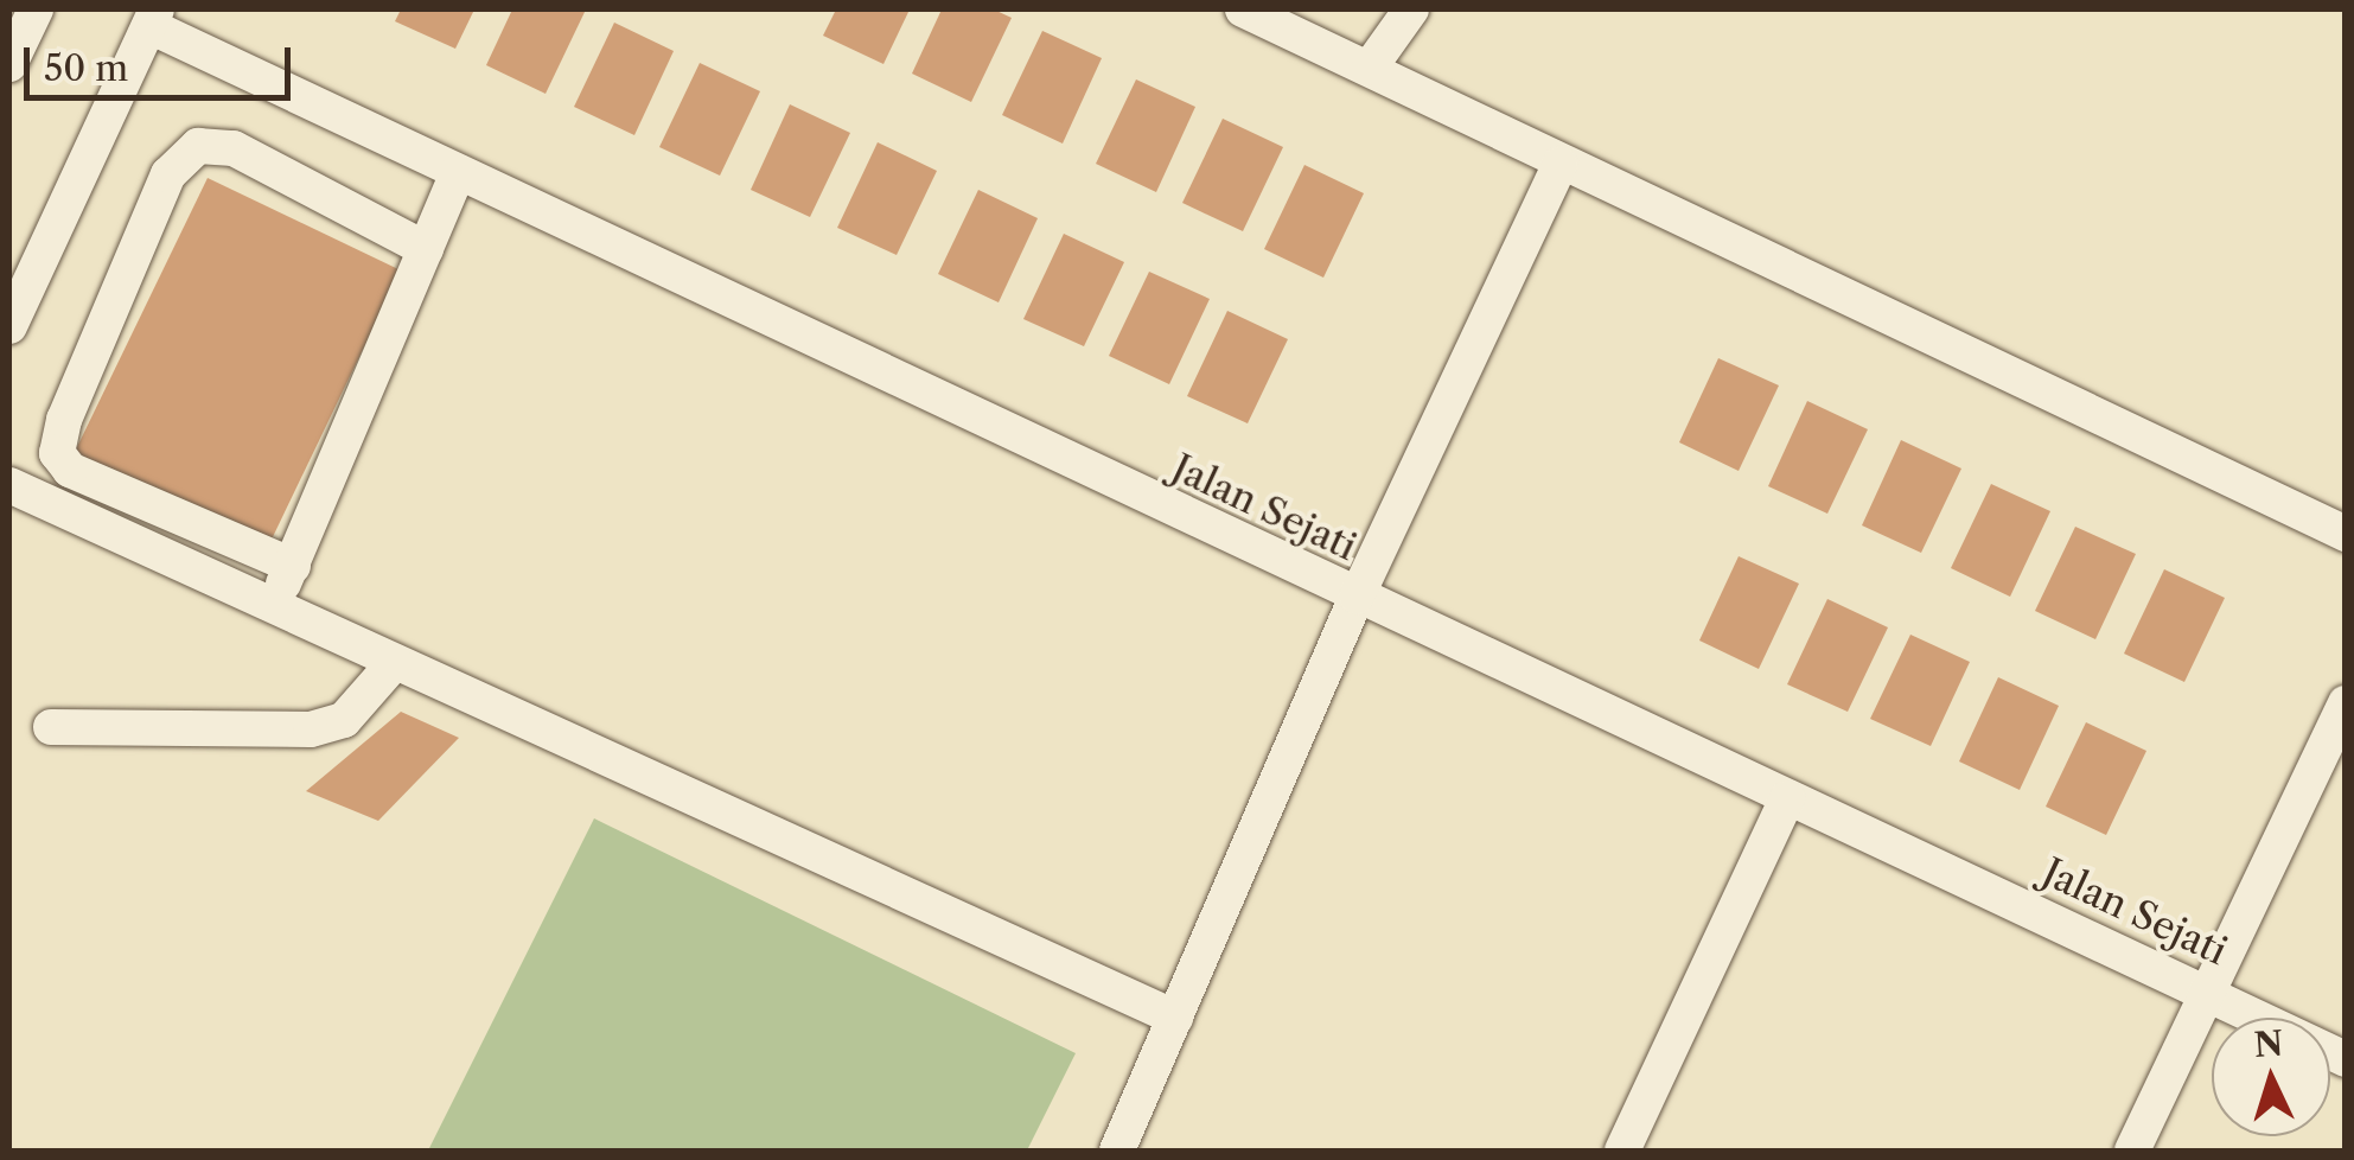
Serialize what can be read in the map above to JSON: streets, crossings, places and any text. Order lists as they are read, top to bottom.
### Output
{
  "streets": {
    "street": ["Jalan Sejati"]
  },
  "scale_bar": "50 m",
  "north": "top"
}
